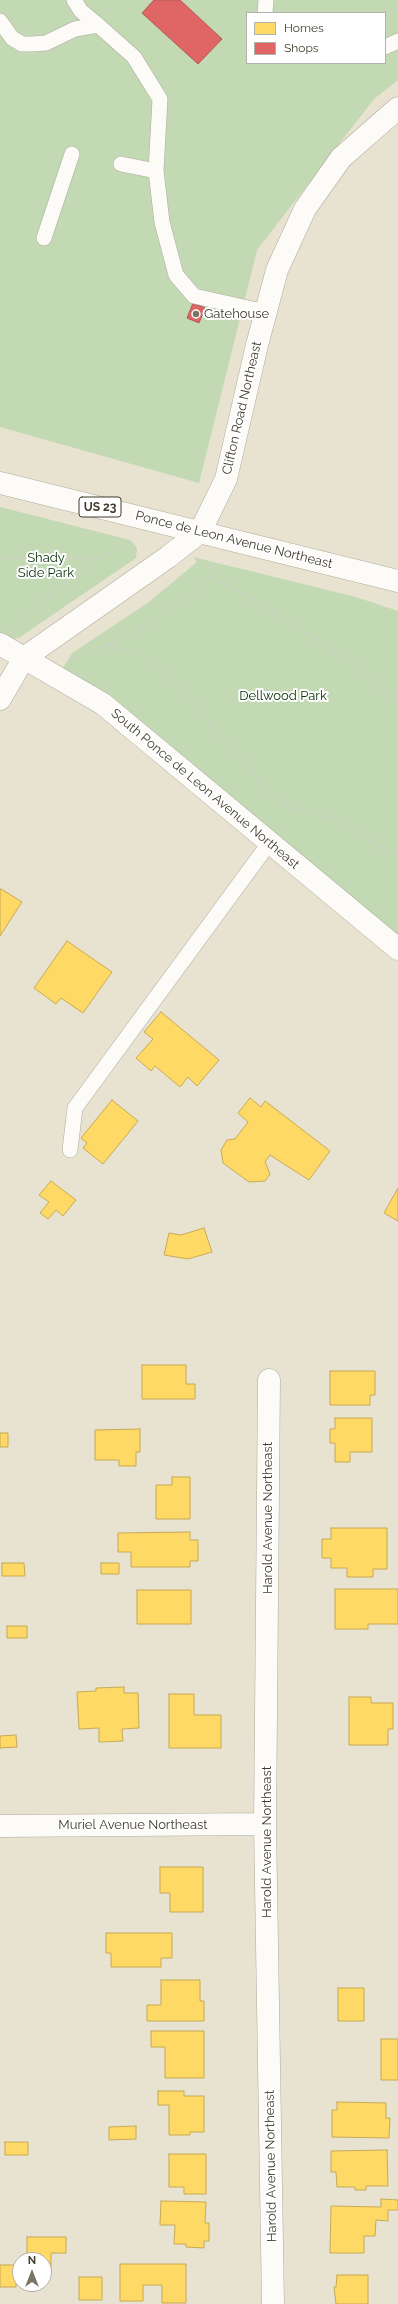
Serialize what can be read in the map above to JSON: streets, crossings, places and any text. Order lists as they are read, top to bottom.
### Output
{
  "streets": {
    "main road": [
      "Clifton Road Northeast",
      "US 23",
      "Ponce de Leon Avenue Northeast",
      "South Ponce de Leon Avenue Northeast",
      "Harold Avenue Northeast",
      "Muriel Avenue Northeast"
    ]
  },
  "crossings": [
    ["Clifton Road Northeast", "Ponce de Leon Avenue Northeast"],
    ["Clifton Road Northeast", "South Ponce de Leon Avenue Northeast"],
    ["Harold Avenue Northeast", "Muriel Avenue Northeast"]
  ],
  "parks": ["Shady Side Park", "Dellwood Park"],
  "places": ["Gatehouse"],
  "legend": ["Homes", "Shops"],
  "north": "top"
}
